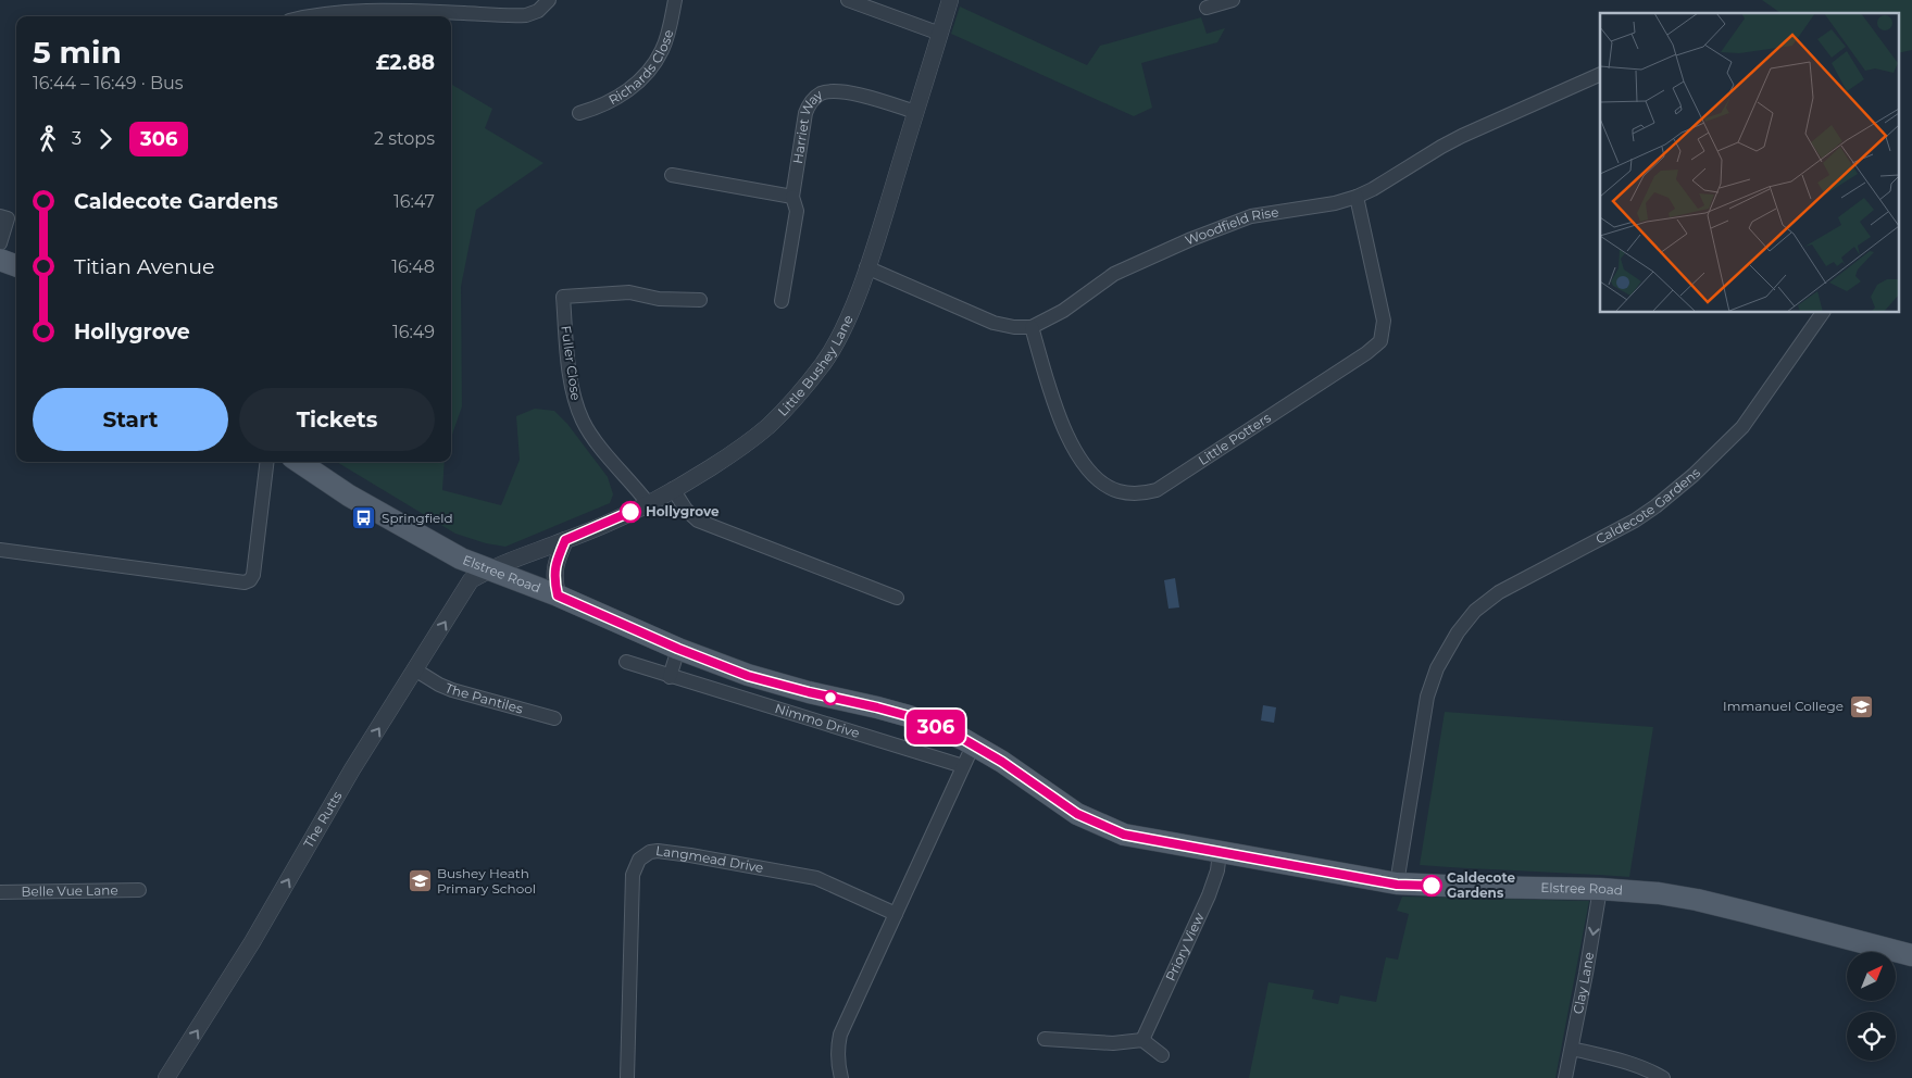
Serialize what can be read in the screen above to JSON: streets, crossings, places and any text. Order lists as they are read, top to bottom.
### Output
{
  "streets": {
    "main road": ["Elstree Road"],
    "street": [
      "Richards Close",
      "Harriet Way",
      "Woodfield Rise",
      "Fuller Close",
      "Little Bushey Lane",
      "Little Potters",
      "Caldecote Gardens",
      "The Pantiles",
      "Nimmo Drive",
      "The Rutts",
      "Langmead Drive",
      "Belle Vue Lane",
      "Priory View",
      "Clay Lane"
    ]
  },
  "crossings": [
    ["Harriet Way", "Little Bushey Lane"],
    ["Woodfield Rise", "Little Bushey Lane"],
    ["Woodfield Rise", "Little Potters"],
    ["Fuller Close", "Little Bushey Lane"],
    ["Little Bushey Lane", "Elstree Road"],
    ["Little Bushey Lane", "The Rutts"],
    ["Caldecote Gardens", "Elstree Road"],
    ["Elstree Road", "The Rutts"],
    ["Elstree Road", "Priory View"],
    ["Elstree Road", "Clay Lane"],
    ["The Pantiles", "The Rutts"]
  ],
  "one_way": ["The Rutts", "Clay Lane"],
  "places": {
    "other": ["Hollygrove", "Caldecote Gardens"],
    "bus stop": ["Springfield"],
    "school or university": ["Immanuel College", "Bushey Heath Primary School"]
  },
  "lines": ["bus line 306"],
  "north": "top right",
  "page": {
    "on_map": "306",
    "heading": ["5 min", "16:44 – 16:49 · Bus", "£2.88"],
    "legs": ["3", "306", "2 stops"],
    "list": [
      {
        "name": "Caldecote Gardens",
        "value": "16:47"
      },
      {
        "name": "Titian Avenue",
        "value": "16:48"
      },
      {
        "name": "Hollygrove",
        "value": "16:49"
      }
    ],
    "buttons": ["Start", "Tickets"]
  }
}
